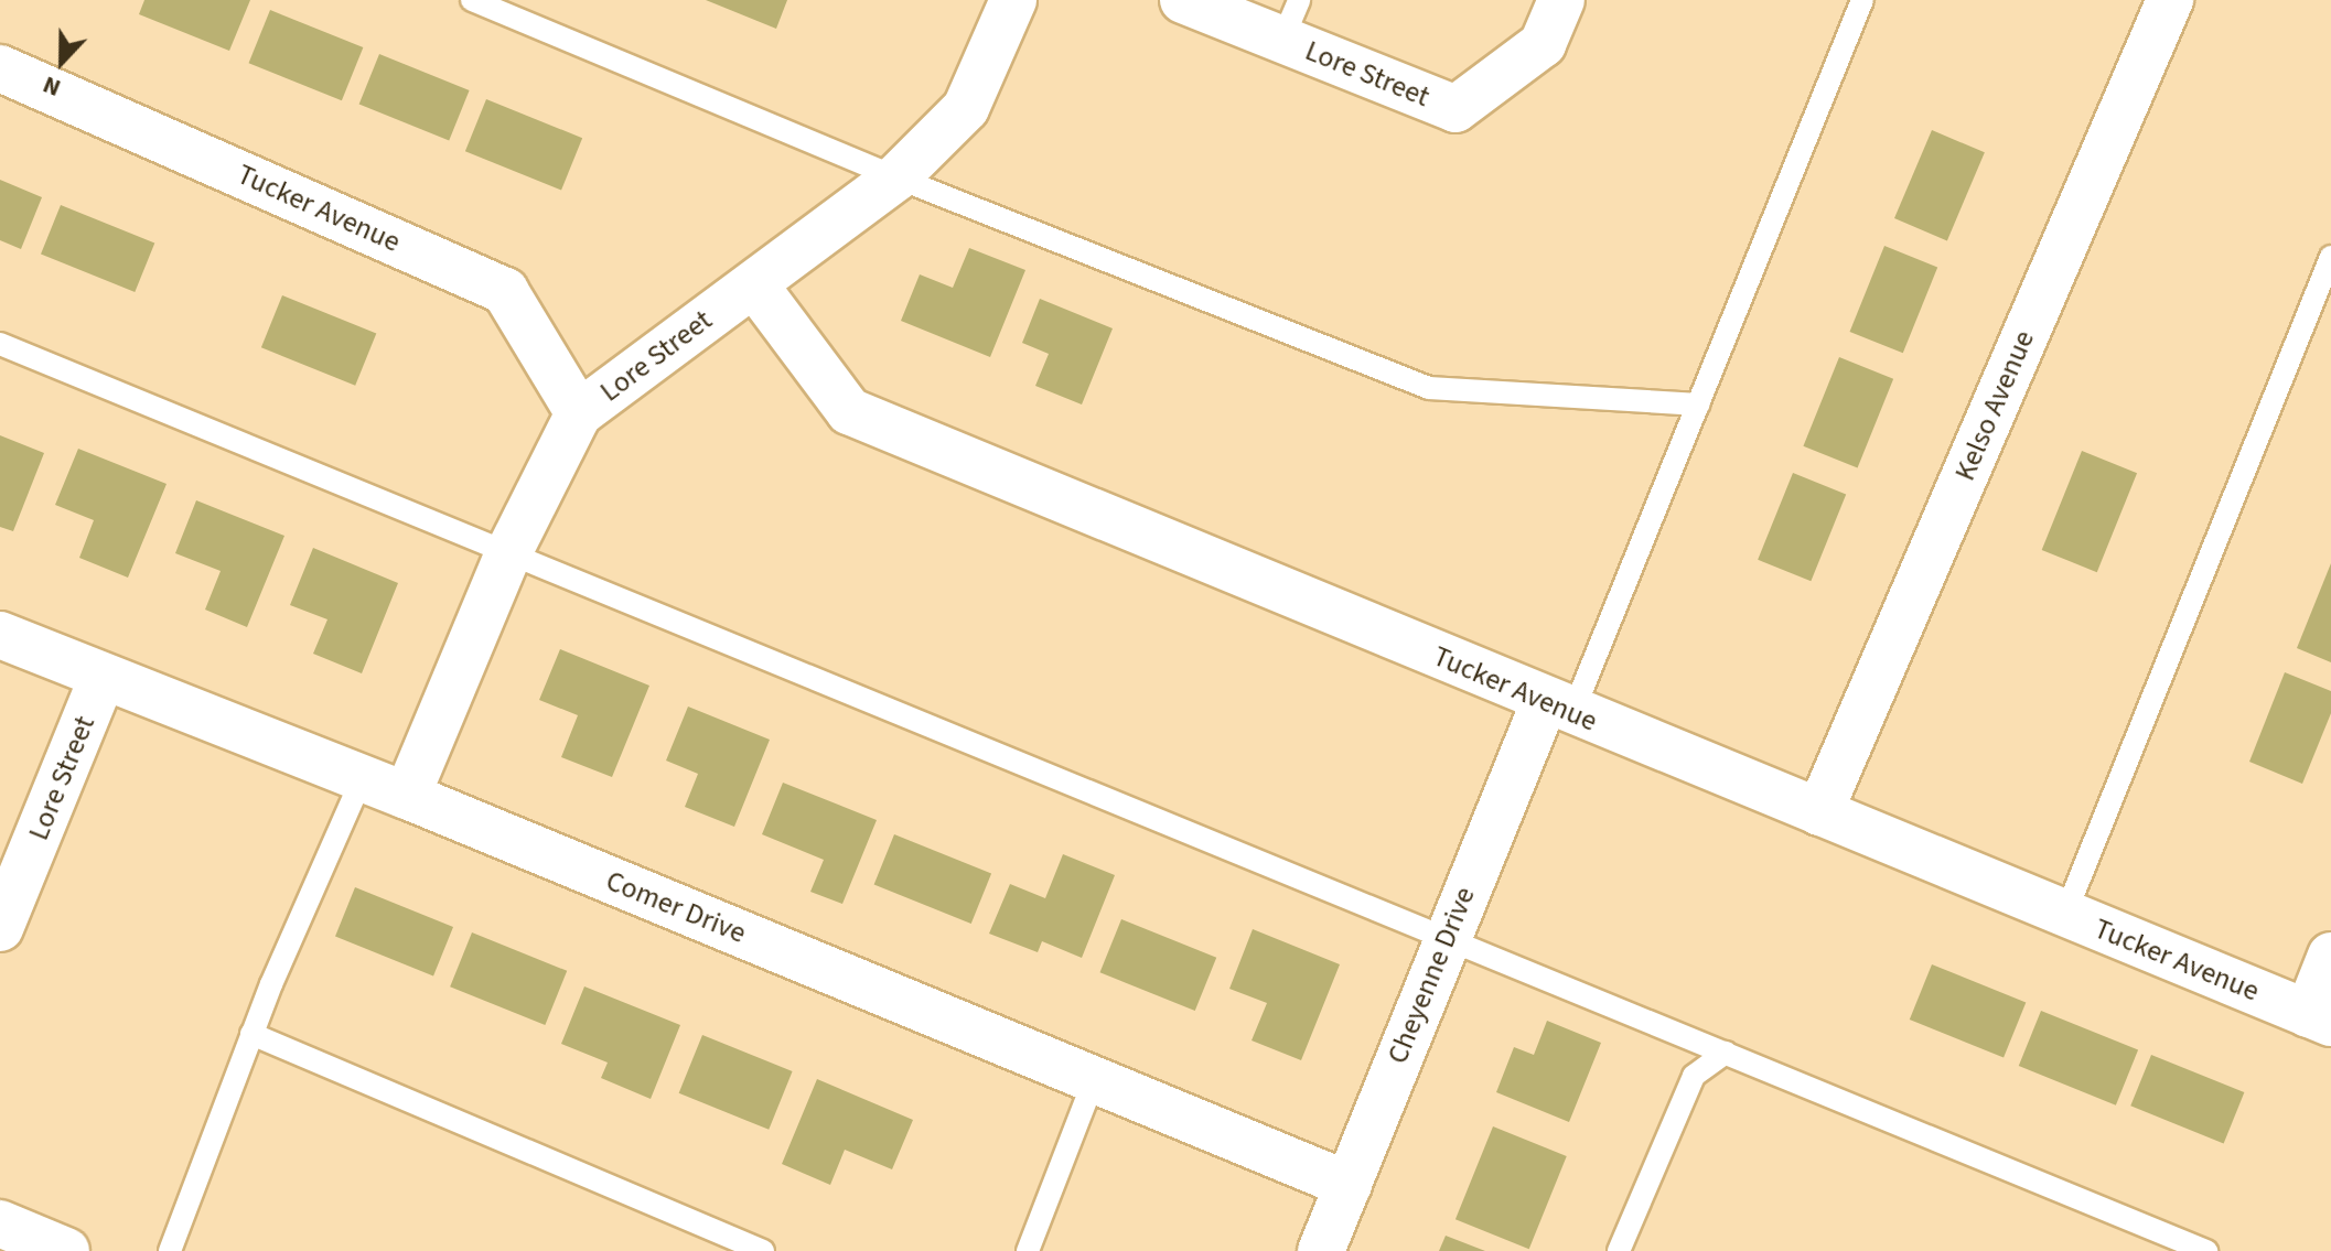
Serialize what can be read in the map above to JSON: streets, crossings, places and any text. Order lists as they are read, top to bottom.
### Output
{
  "streets": {
    "street": [
      "Lore Street",
      "Tucker Avenue",
      "Kelso Avenue",
      "Comer Drive",
      "Cheyenne Drive"
    ]
  },
  "crossings": [
    ["Lore Street", "Tucker Avenue"],
    ["Lore Street", "Comer Drive"],
    ["Tucker Avenue", "Kelso Avenue"],
    ["Tucker Avenue", "Cheyenne Drive"],
    ["Comer Drive", "Cheyenne Drive"]
  ],
  "north": "bottom"
}
